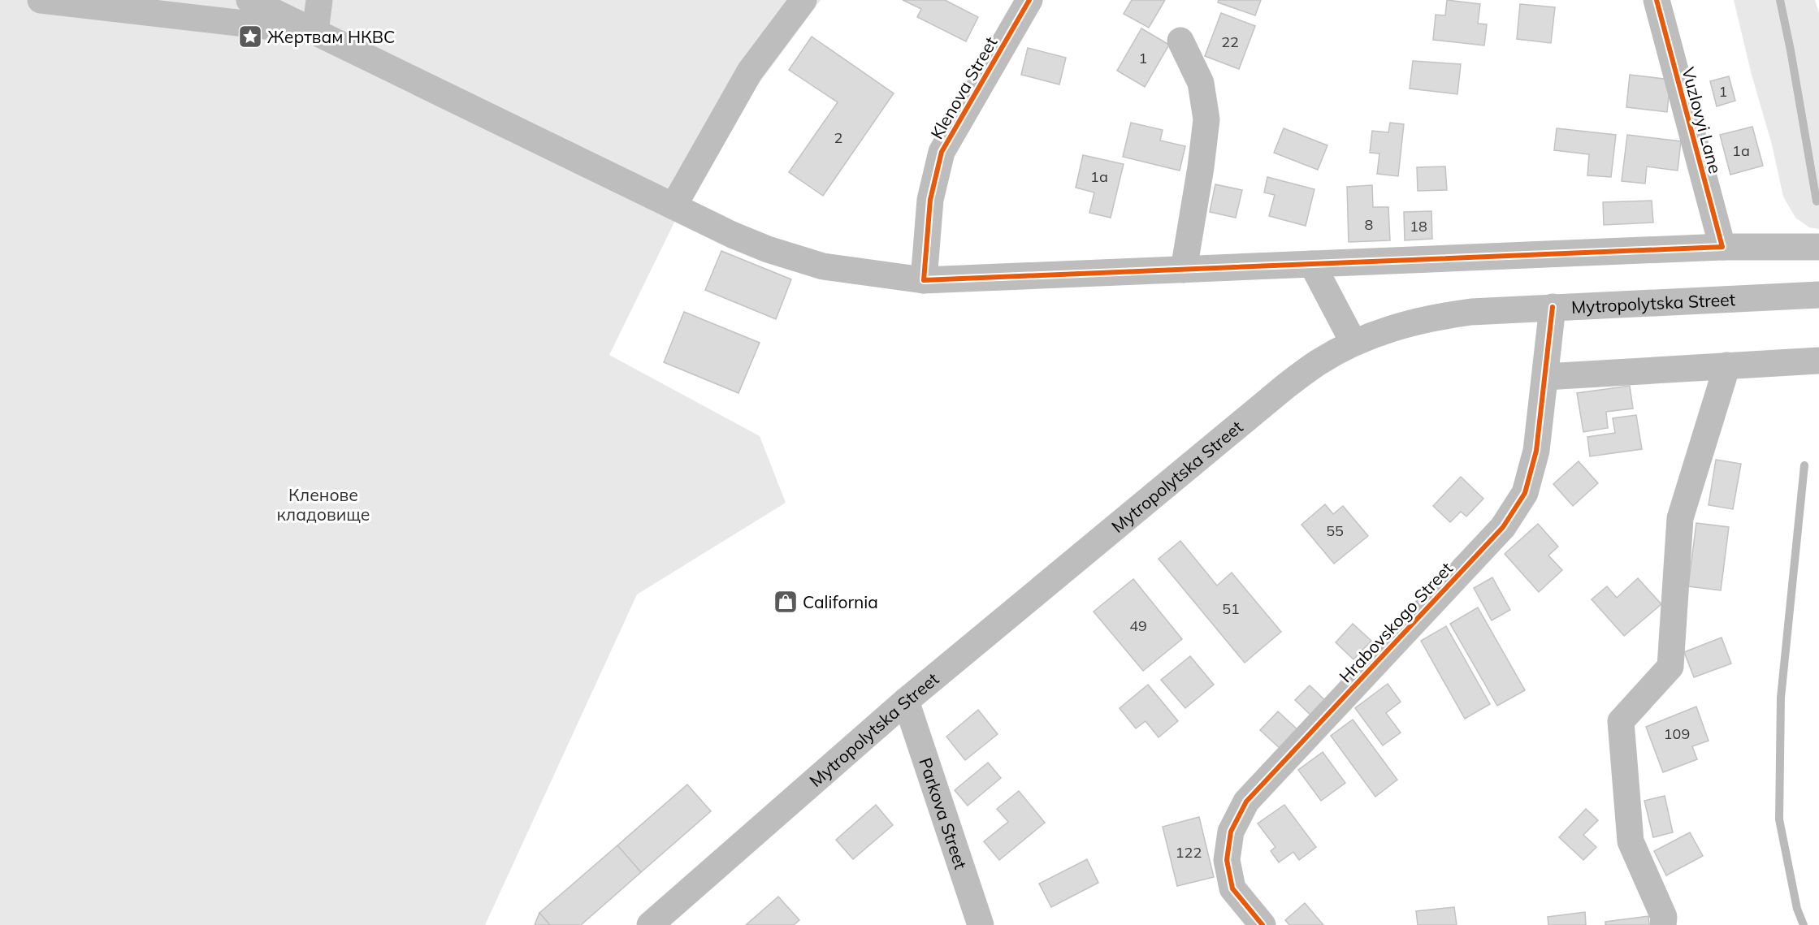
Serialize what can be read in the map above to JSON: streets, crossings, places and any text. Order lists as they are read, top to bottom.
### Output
{
  "streets": {
    "street": [
      "Klenova Street",
      "Vuzlovyi Lane",
      "Mytropolytska Street",
      "Hrabovskogo Street",
      "Parkova Street"
    ]
  },
  "crossings": [
    ["Mytropolytska Street", "Hrabovskogo Street"],
    ["Mytropolytska Street", "Parkova Street"]
  ],
  "parks": ["Кленове кладовище"],
  "places": {
    "place": ["Жертвам НКВС"],
    "shop": ["California"]
  },
  "house_numbers": [
    "22",
    "1",
    "1",
    "2",
    "1а",
    "1а",
    "8",
    "18",
    "55",
    "51",
    "49",
    "109",
    "122"
  ]
}
